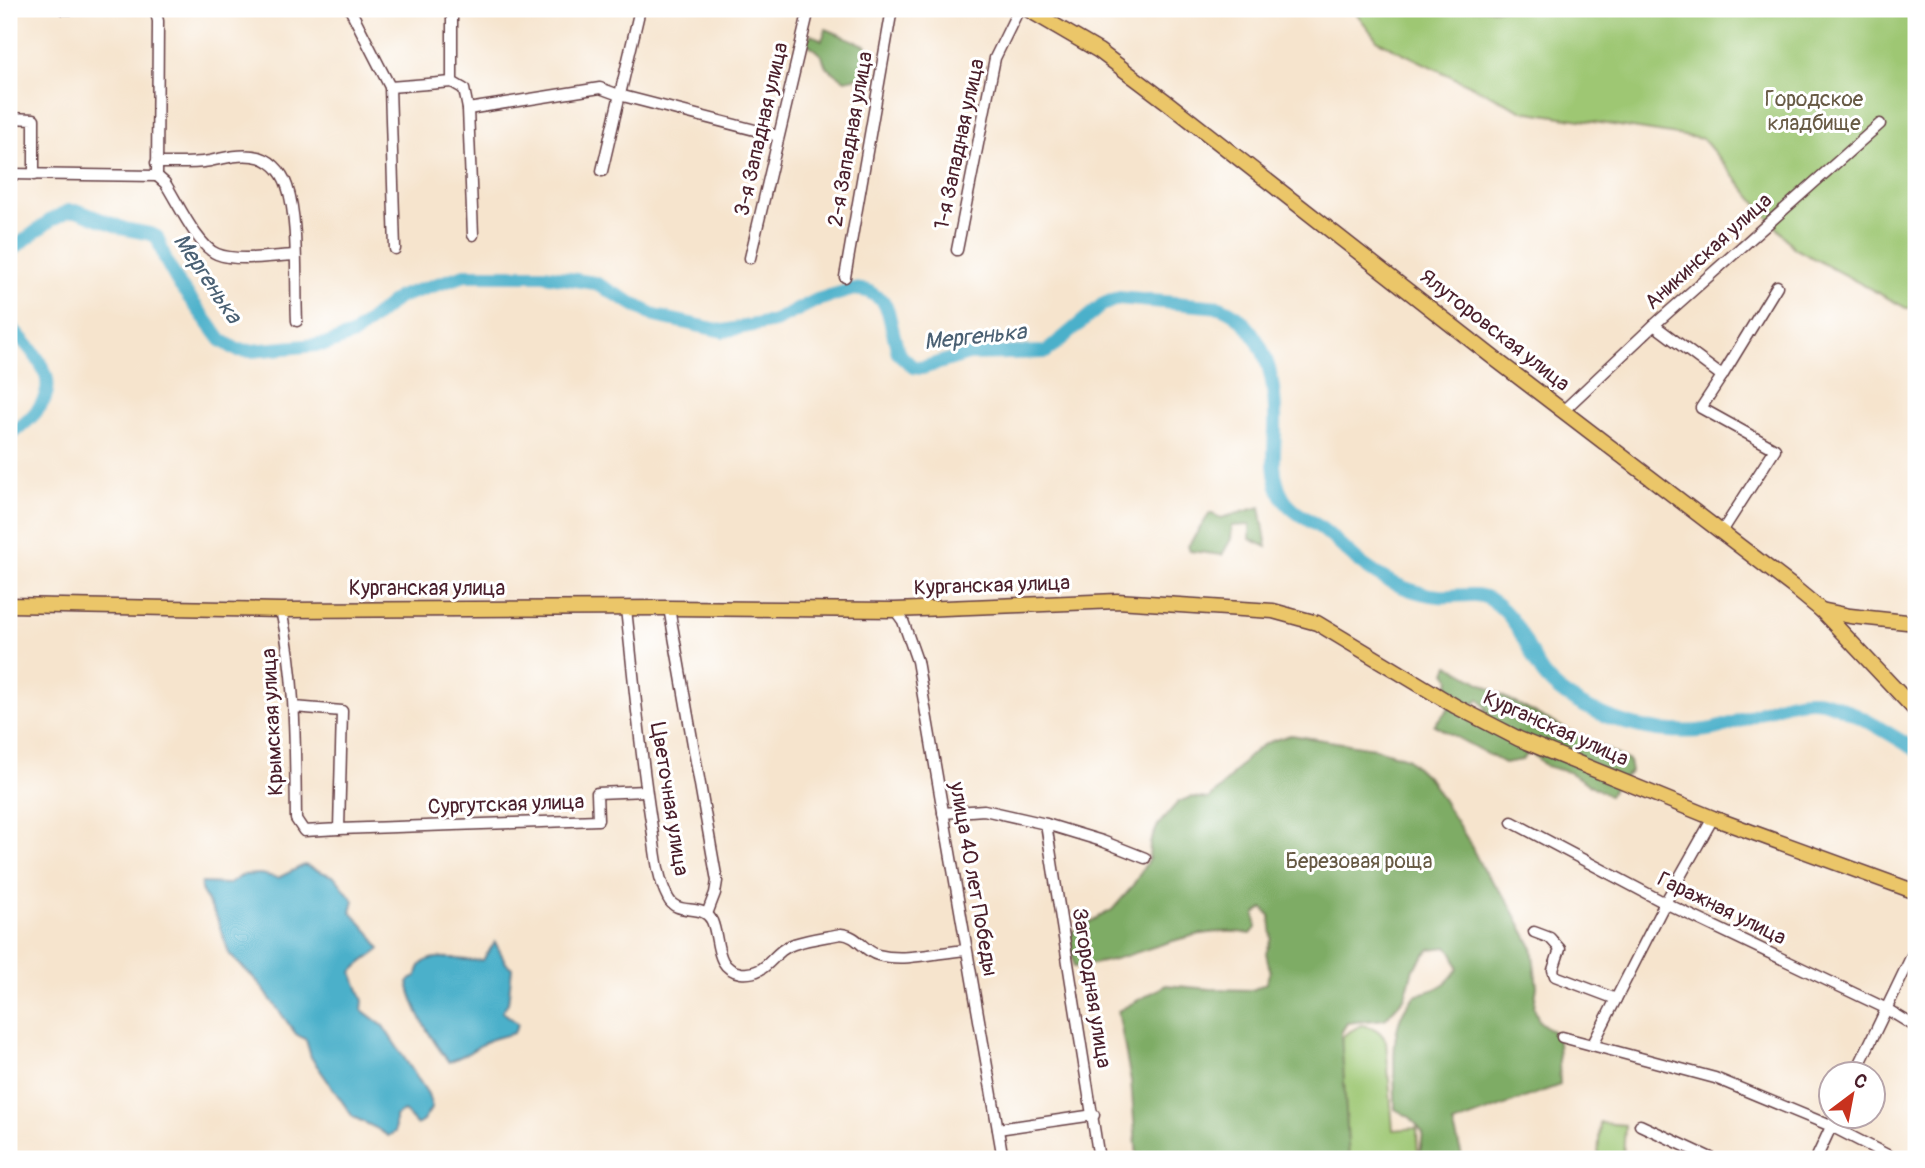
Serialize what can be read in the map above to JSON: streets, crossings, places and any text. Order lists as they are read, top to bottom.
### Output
{
  "streets": {
    "main road": ["Ялуторовская улица", "Курганская улица"],
    "street": [
      "3-я Западная улица",
      "2-я Западная улица",
      "1-я Западная улица",
      "Аникинская улица",
      "Крымская улица",
      "Цветочная улица",
      "Сургутская улица",
      "улица 40 лет Победы",
      "Гаражная улица",
      "Загородная улица"
    ]
  },
  "crossings": [
    ["Аникинская улица", "Ялуторовская улица"],
    ["Курганская улица", "Крымская улица"],
    ["Курганская улица", "Цветочная улица"],
    ["Курганская улица", "улица 40 лет Победы"],
    ["Крымская улица", "Сургутская улица"],
    ["Цветочная улица", "Сургутская улица"]
  ],
  "water": ["Мергенька"],
  "parks": ["Городское кладбище", "Березовая роща"],
  "north": "top right"
}
